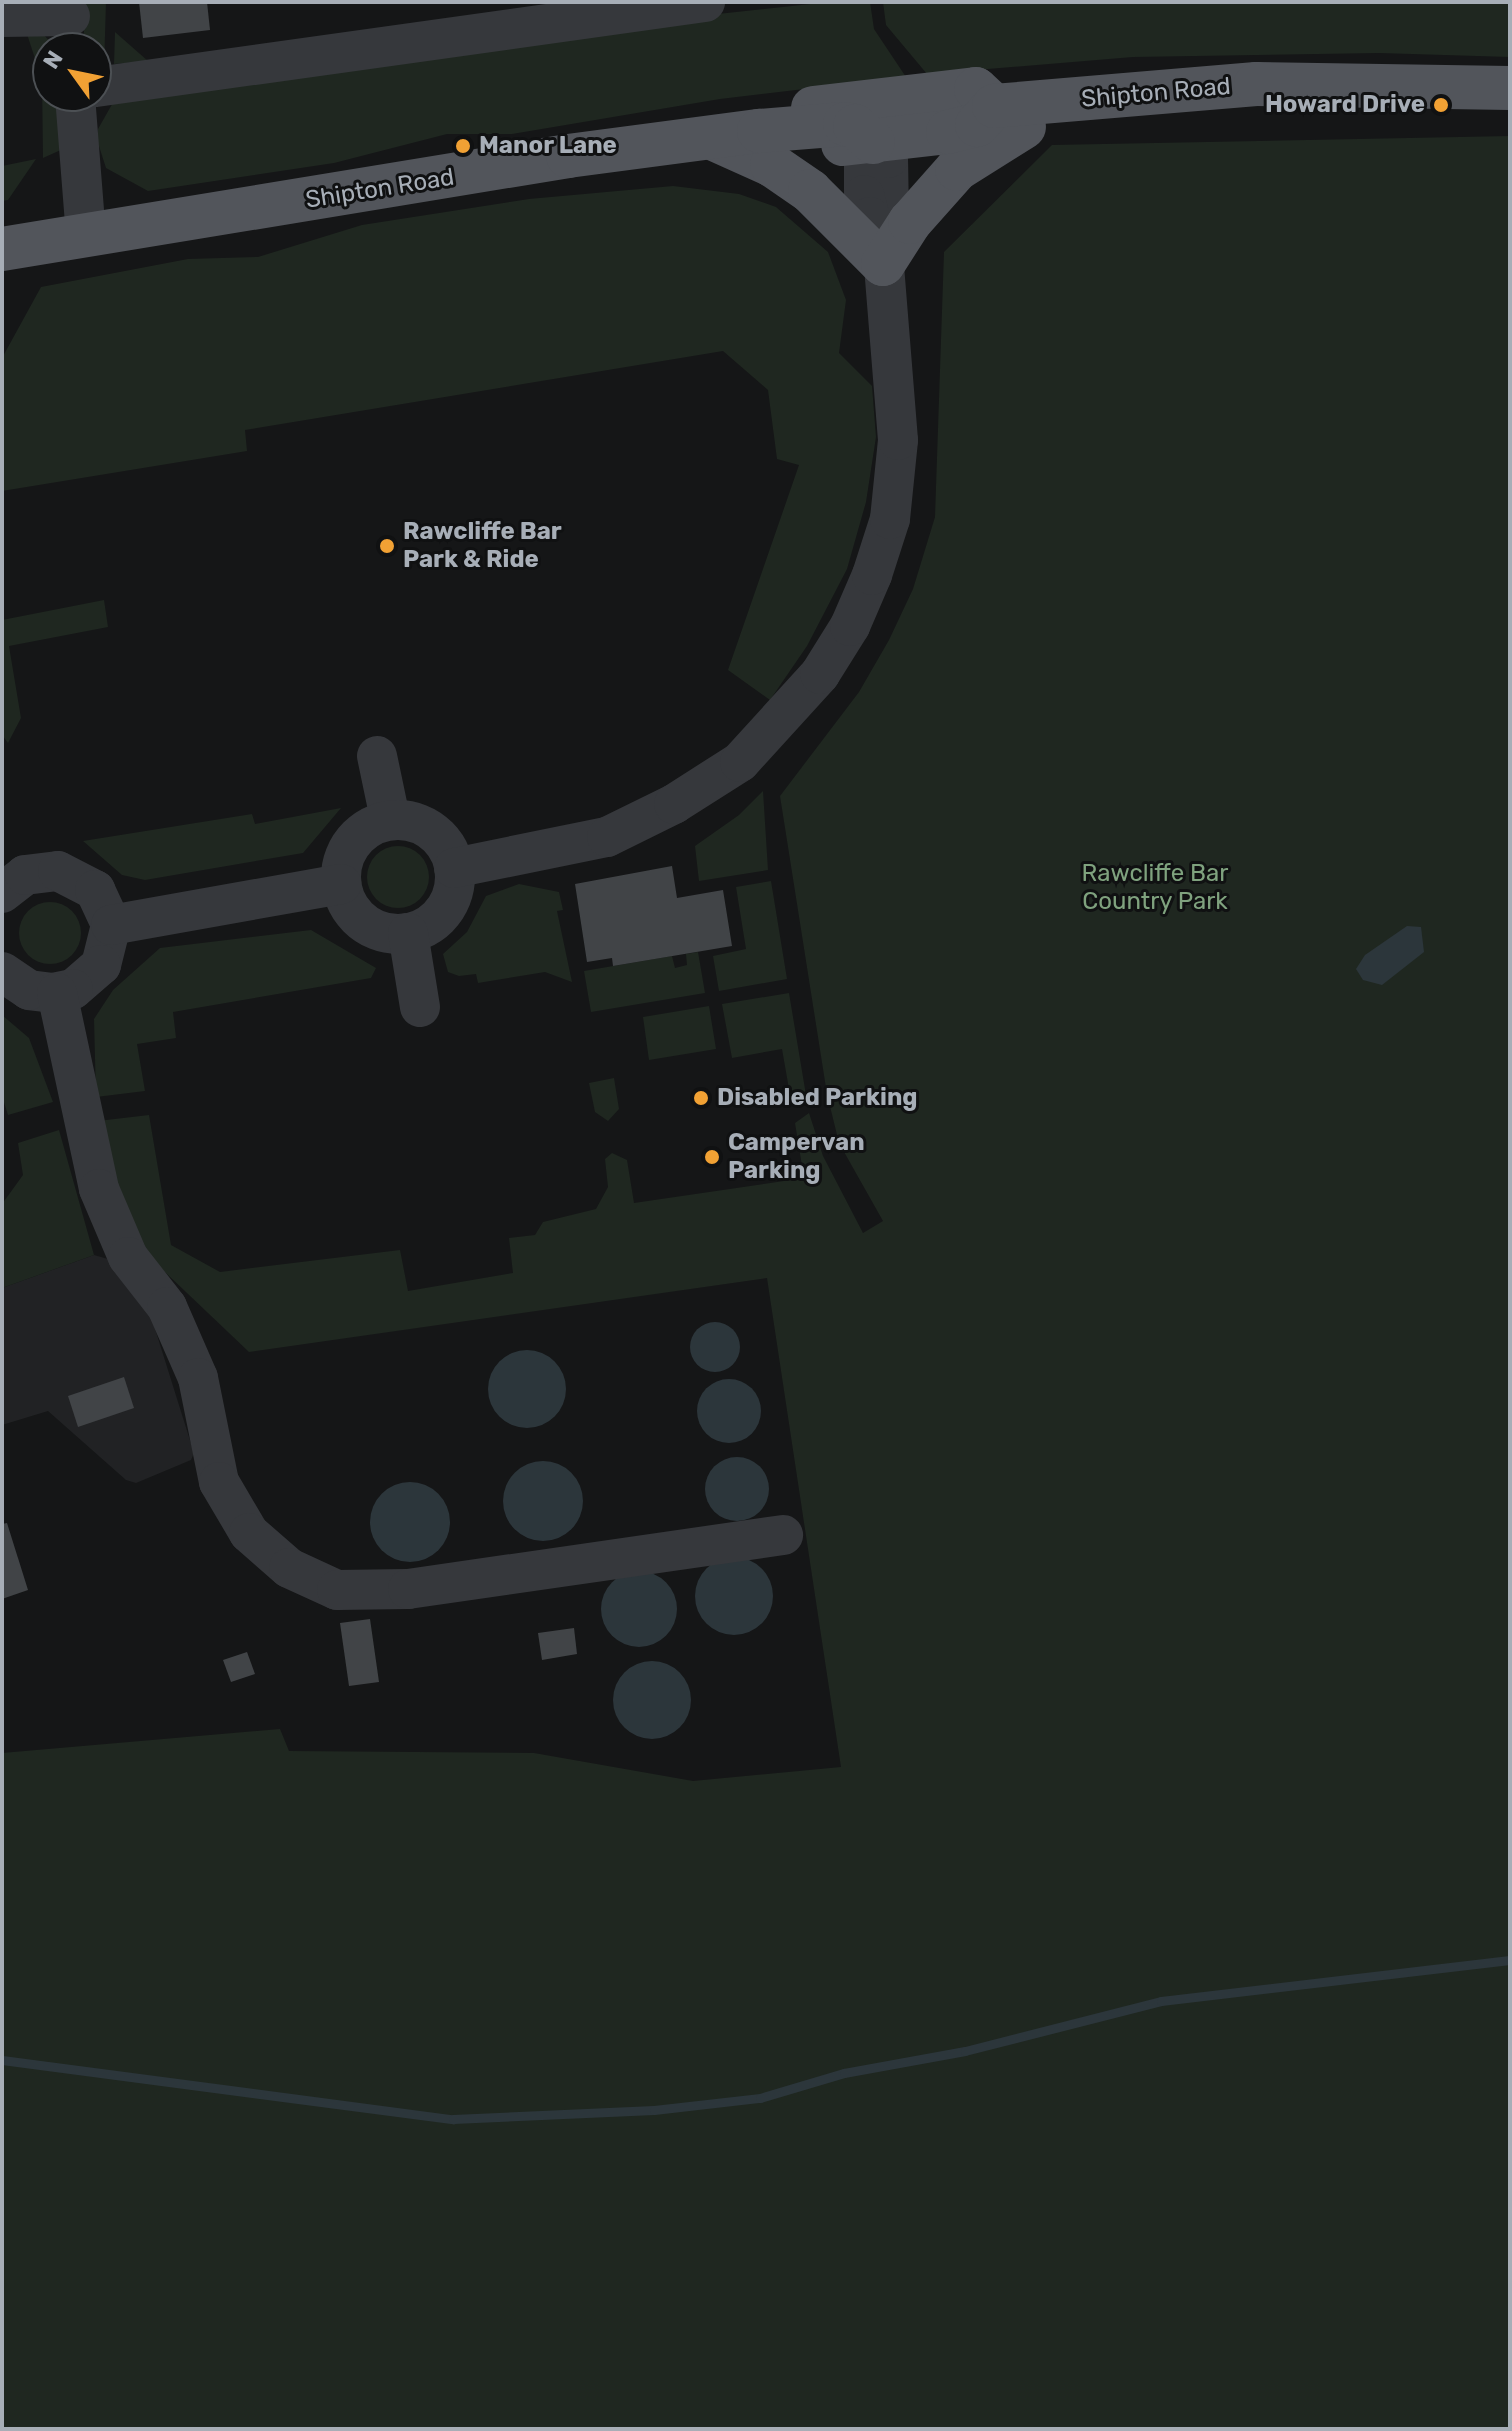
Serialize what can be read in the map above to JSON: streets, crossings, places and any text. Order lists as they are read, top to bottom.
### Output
{
  "streets": {
    "main road": ["Shipton Road"]
  },
  "parks": ["Rawcliffe Bar Country Park"],
  "places": [
    "Howard Drive",
    "Manor Lane",
    "Rawcliffe Bar Park & Ride",
    "Disabled Parking",
    "Campervan Parking"
  ],
  "north": "top left"
}
